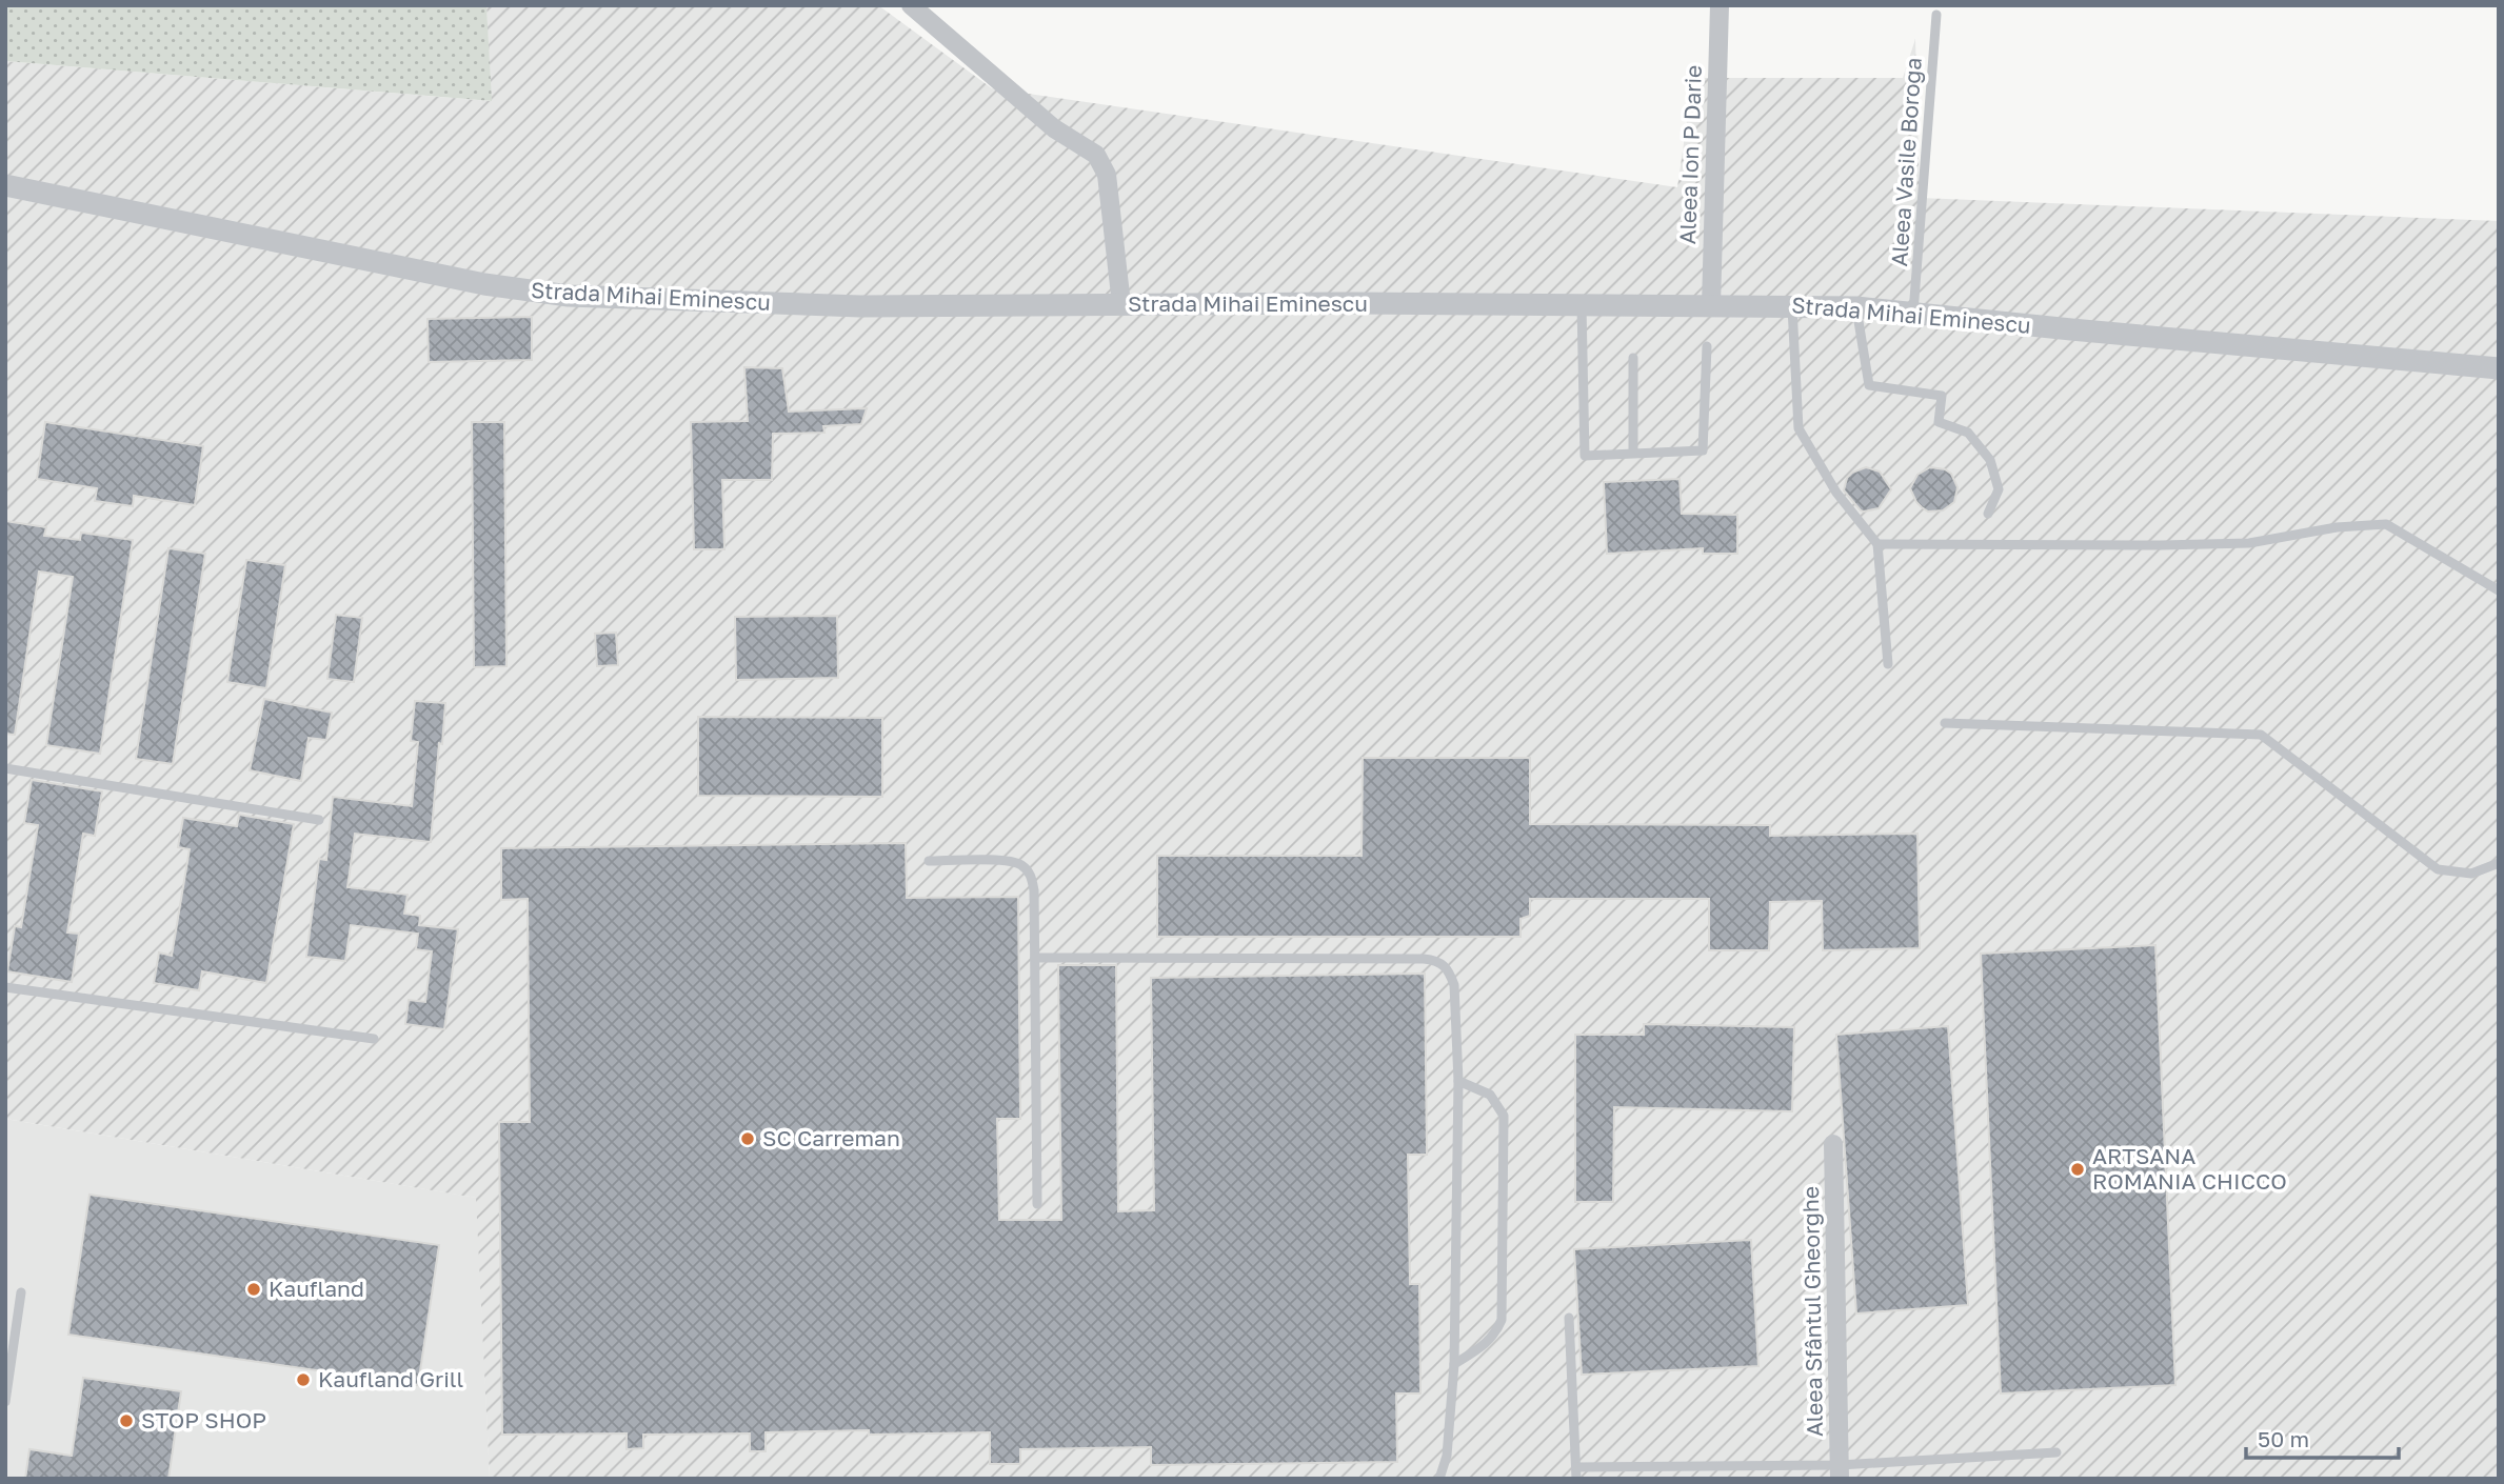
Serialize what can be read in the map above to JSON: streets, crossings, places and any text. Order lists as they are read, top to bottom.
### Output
{
  "streets": {
    "street": ["Aleea Ion P Darie", "Strada Mihai Eminescu", "Aleea Sfântul Gheorghe"],
    "lane": ["Aleea Vasile Boroga"]
  },
  "crossings": [
    ["Aleea Ion P Darie", "Strada Mihai Eminescu"],
    ["Aleea Vasile Boroga", "Strada Mihai Eminescu"]
  ],
  "places": [
    "SC Carreman",
    "ARTSANA ROMANIA CHICCO",
    "Kaufland",
    "Kaufland Grill",
    "STOP SHOP"
  ],
  "scale_bar": "50 m"
}
